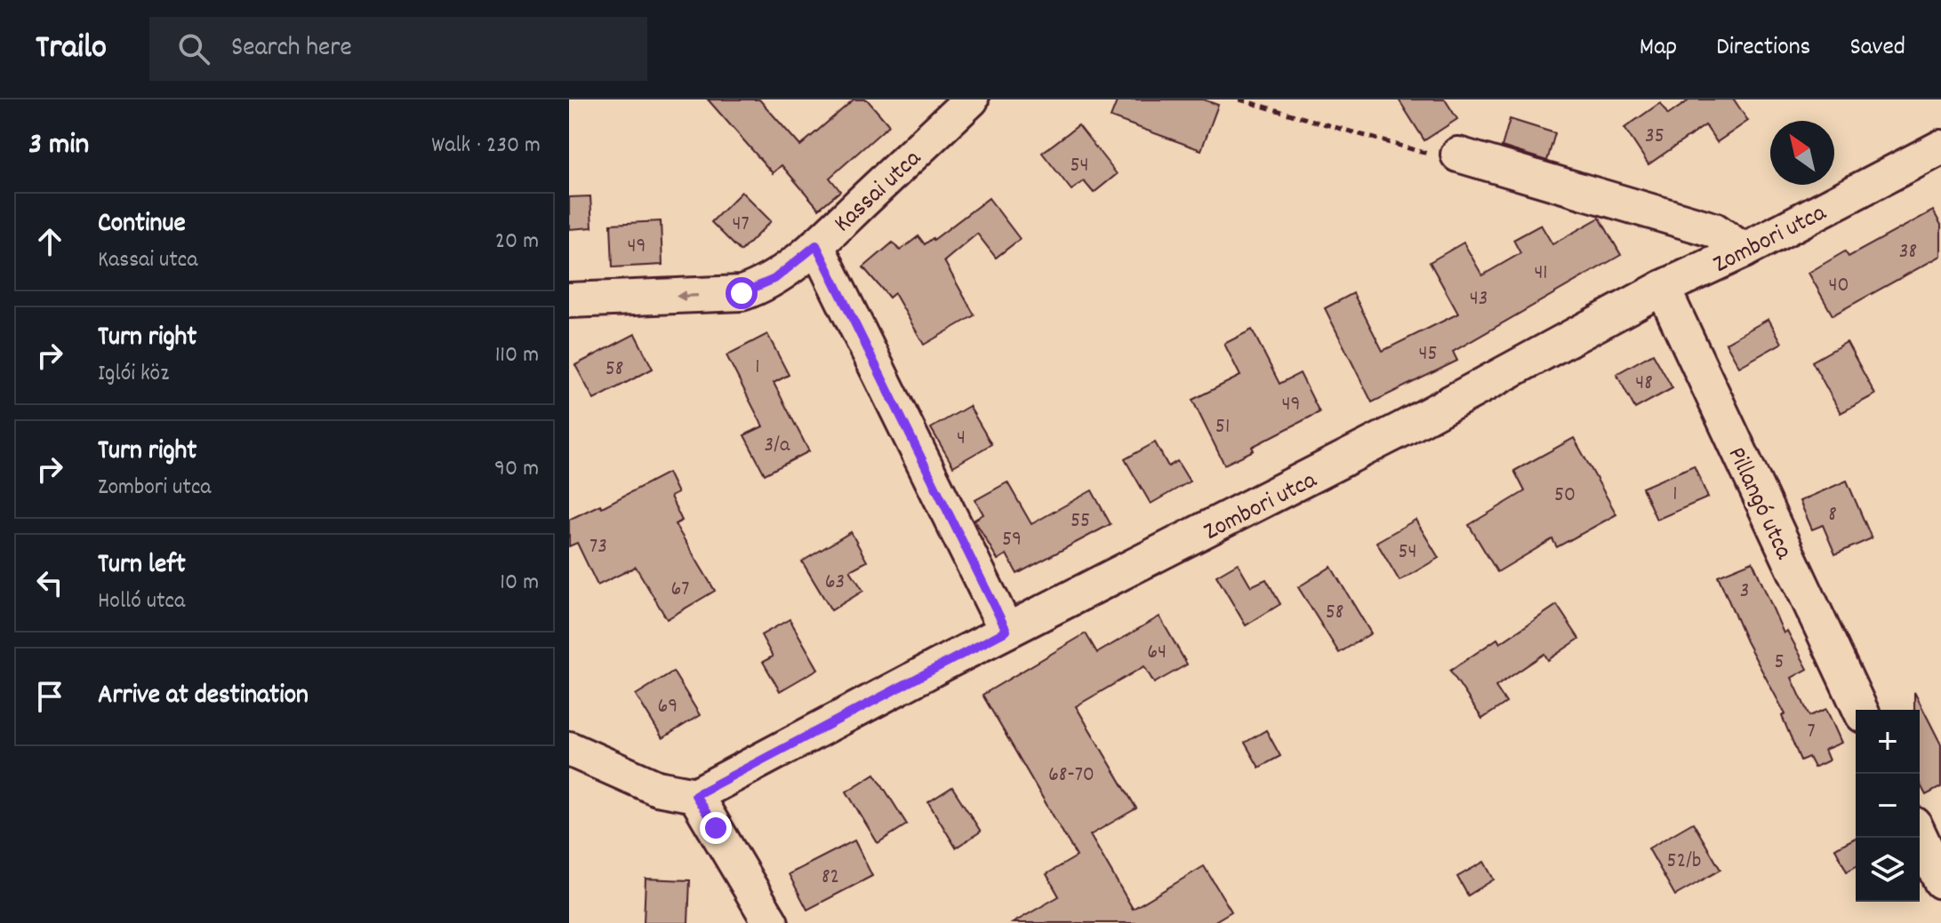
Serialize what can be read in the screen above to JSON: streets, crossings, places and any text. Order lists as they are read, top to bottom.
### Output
{
  "streets": {
    "street": ["Kassai utca", "Zombori utca", "Pillangó utca"]
  },
  "crossings": [
    ["Zombori utca", "Pillangó utca"]
  ],
  "one_way": ["Kassai utca"],
  "house_numbers": [
    "35",
    "54",
    "47",
    "49",
    "38",
    "41",
    "40",
    "43",
    "45",
    "1",
    "58",
    "48",
    "49",
    "51",
    "4",
    "3/a",
    "1",
    "50",
    "8",
    "55",
    "59",
    "73",
    "54",
    "63",
    "67",
    "3",
    "58",
    "64",
    "5",
    "69",
    "7",
    "68-70",
    "52/b",
    "82"
  ],
  "north": "top left",
  "page": {
    "header": "Trailo",
    "search": "Search here",
    "nav": ["Map", "Directions", "Saved"],
    "heading": ["3 min", "Walk · 230 m"],
    "list": [
      ["Continue", "Kassai utca", "20 m"],
      ["Turn right", "Iglói köz", "110 m"],
      ["Turn right", "Zombori utca", "90 m"],
      ["Turn left", "Holló utca", "10 m"],
      "Arrive at destination"
    ],
    "map_buttons": ["+", "−"]
  }
}
